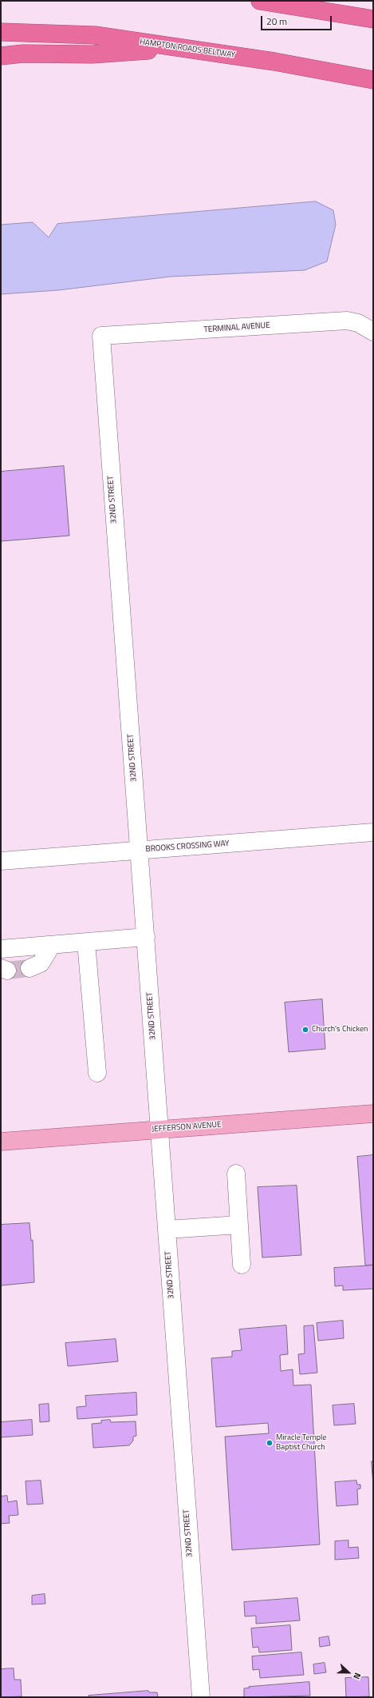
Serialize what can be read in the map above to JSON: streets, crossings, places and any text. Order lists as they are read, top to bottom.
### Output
{
  "streets": {
    "highway": ["HAMPTON ROADS BELTWAY"],
    "main road": ["JEFFERSON AVENUE"],
    "street": ["TERMINAL AVENUE", "32ND STREET", "BROOKS CROSSING WAY"]
  },
  "crossings": [
    ["TERMINAL AVENUE", "32ND STREET"],
    ["32ND STREET", "BROOKS CROSSING WAY"],
    ["32ND STREET", "JEFFERSON AVENUE"]
  ],
  "places": ["Church's Chicken", "Miracle Temple Baptist Church"],
  "scale_bar": "20 m",
  "north": "right"
}
